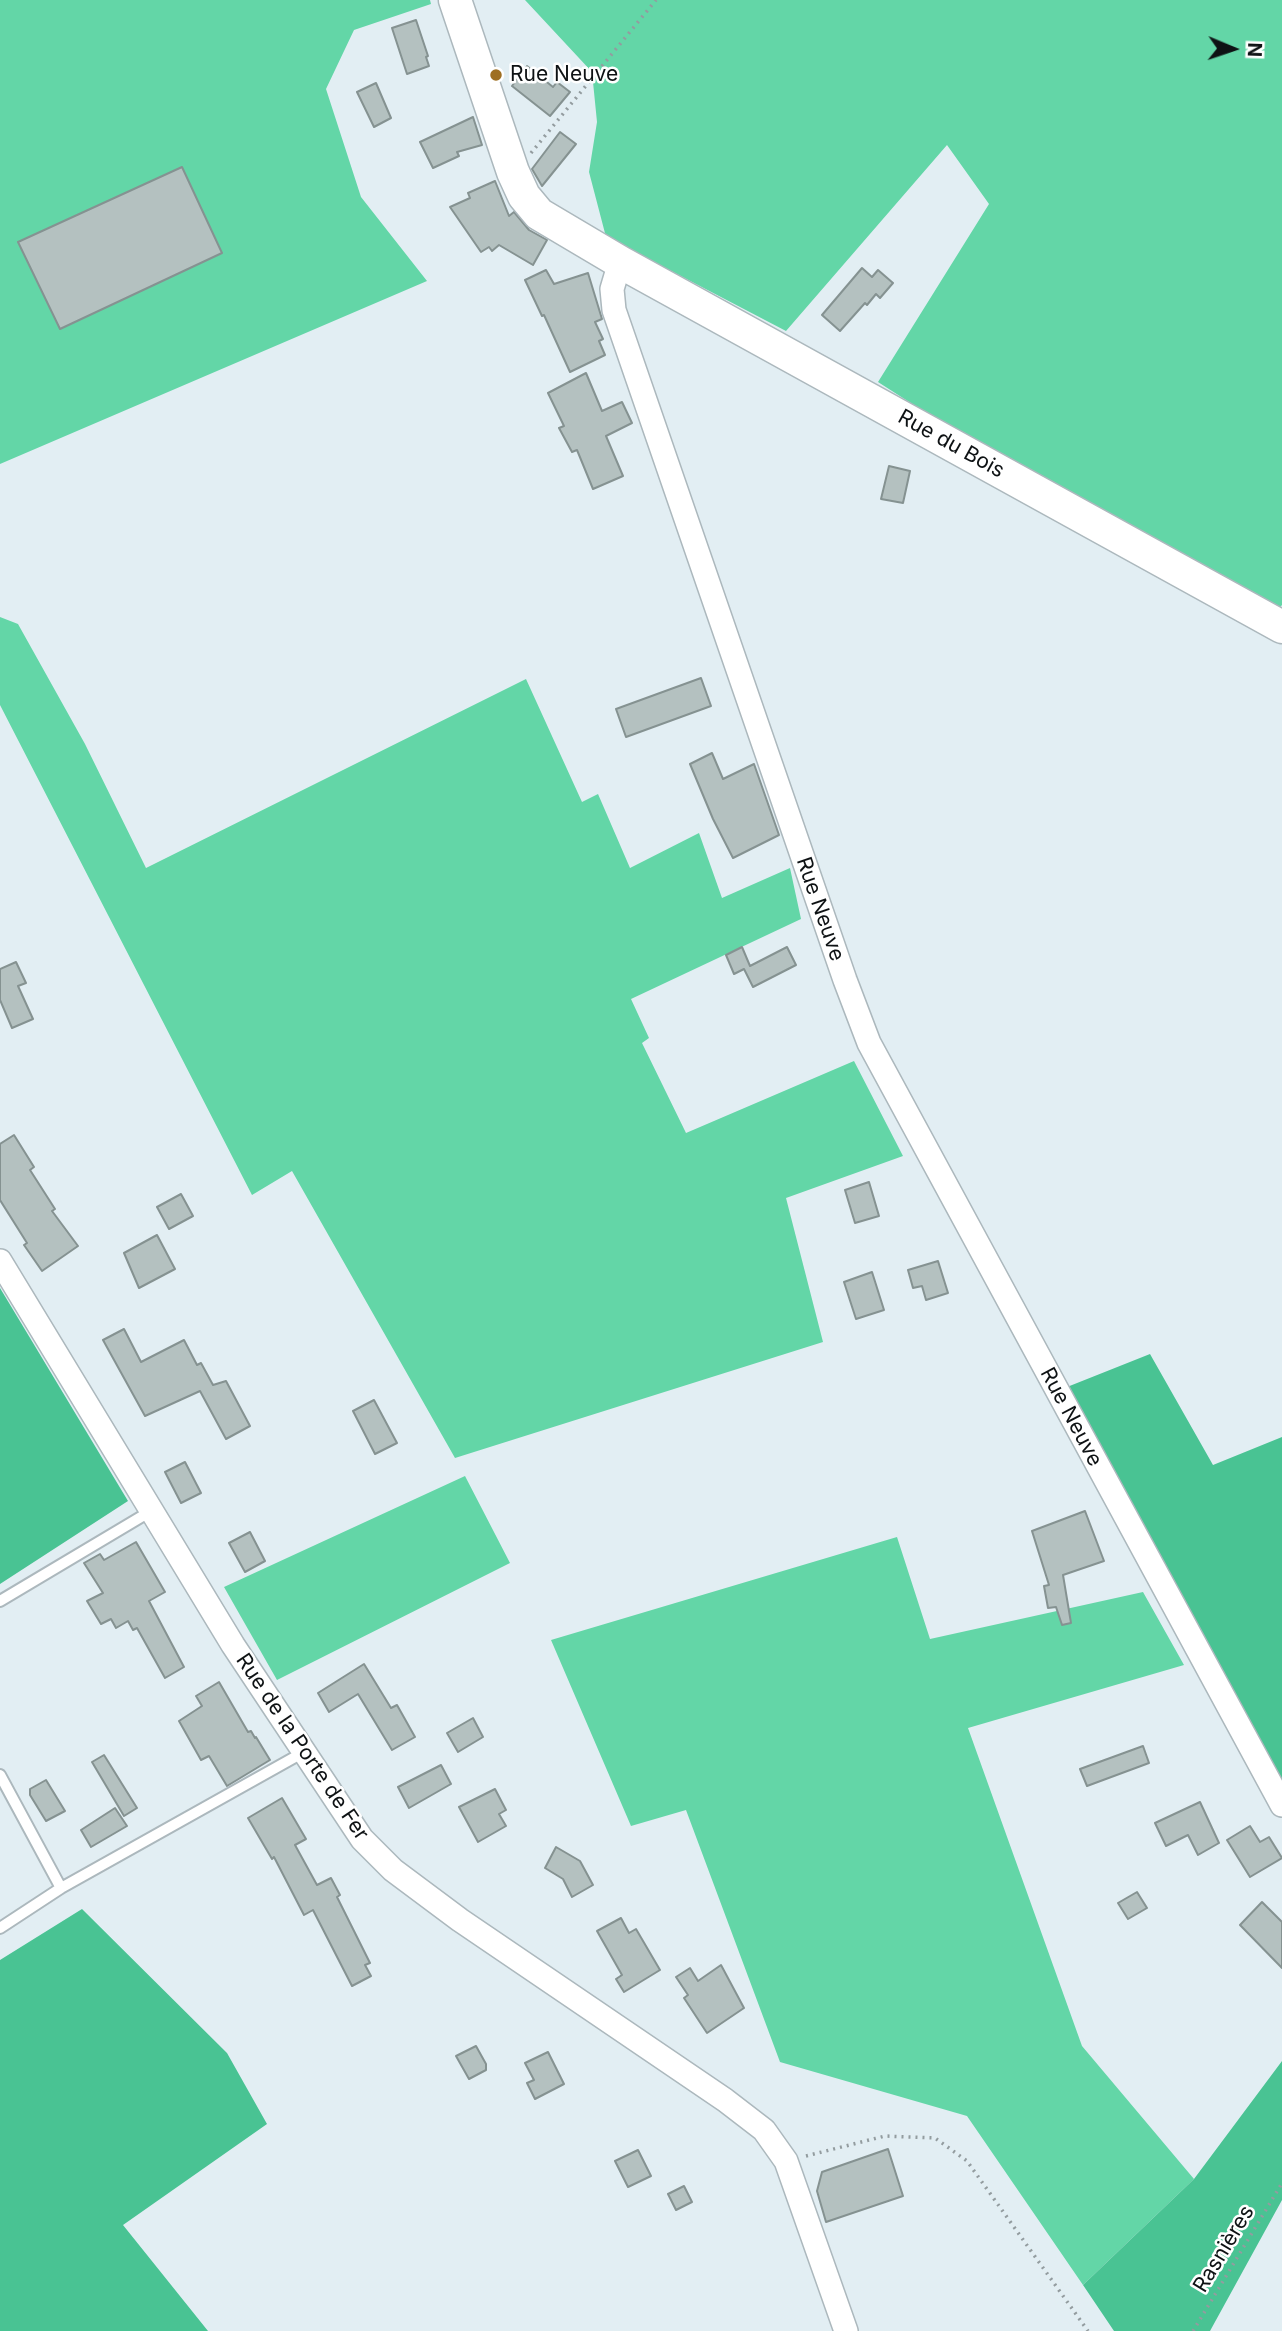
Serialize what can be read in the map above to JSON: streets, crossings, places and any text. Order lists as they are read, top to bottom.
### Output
{
  "streets": {
    "street": ["Rue du Bois", "Rue Neuve", "Rue de la Porte de Fer"],
    "path": ["Rasnières"]
  },
  "crossings": [
    ["Rue du Bois", "Rue Neuve"]
  ],
  "places": ["Rue Neuve"],
  "north": "right"
}
